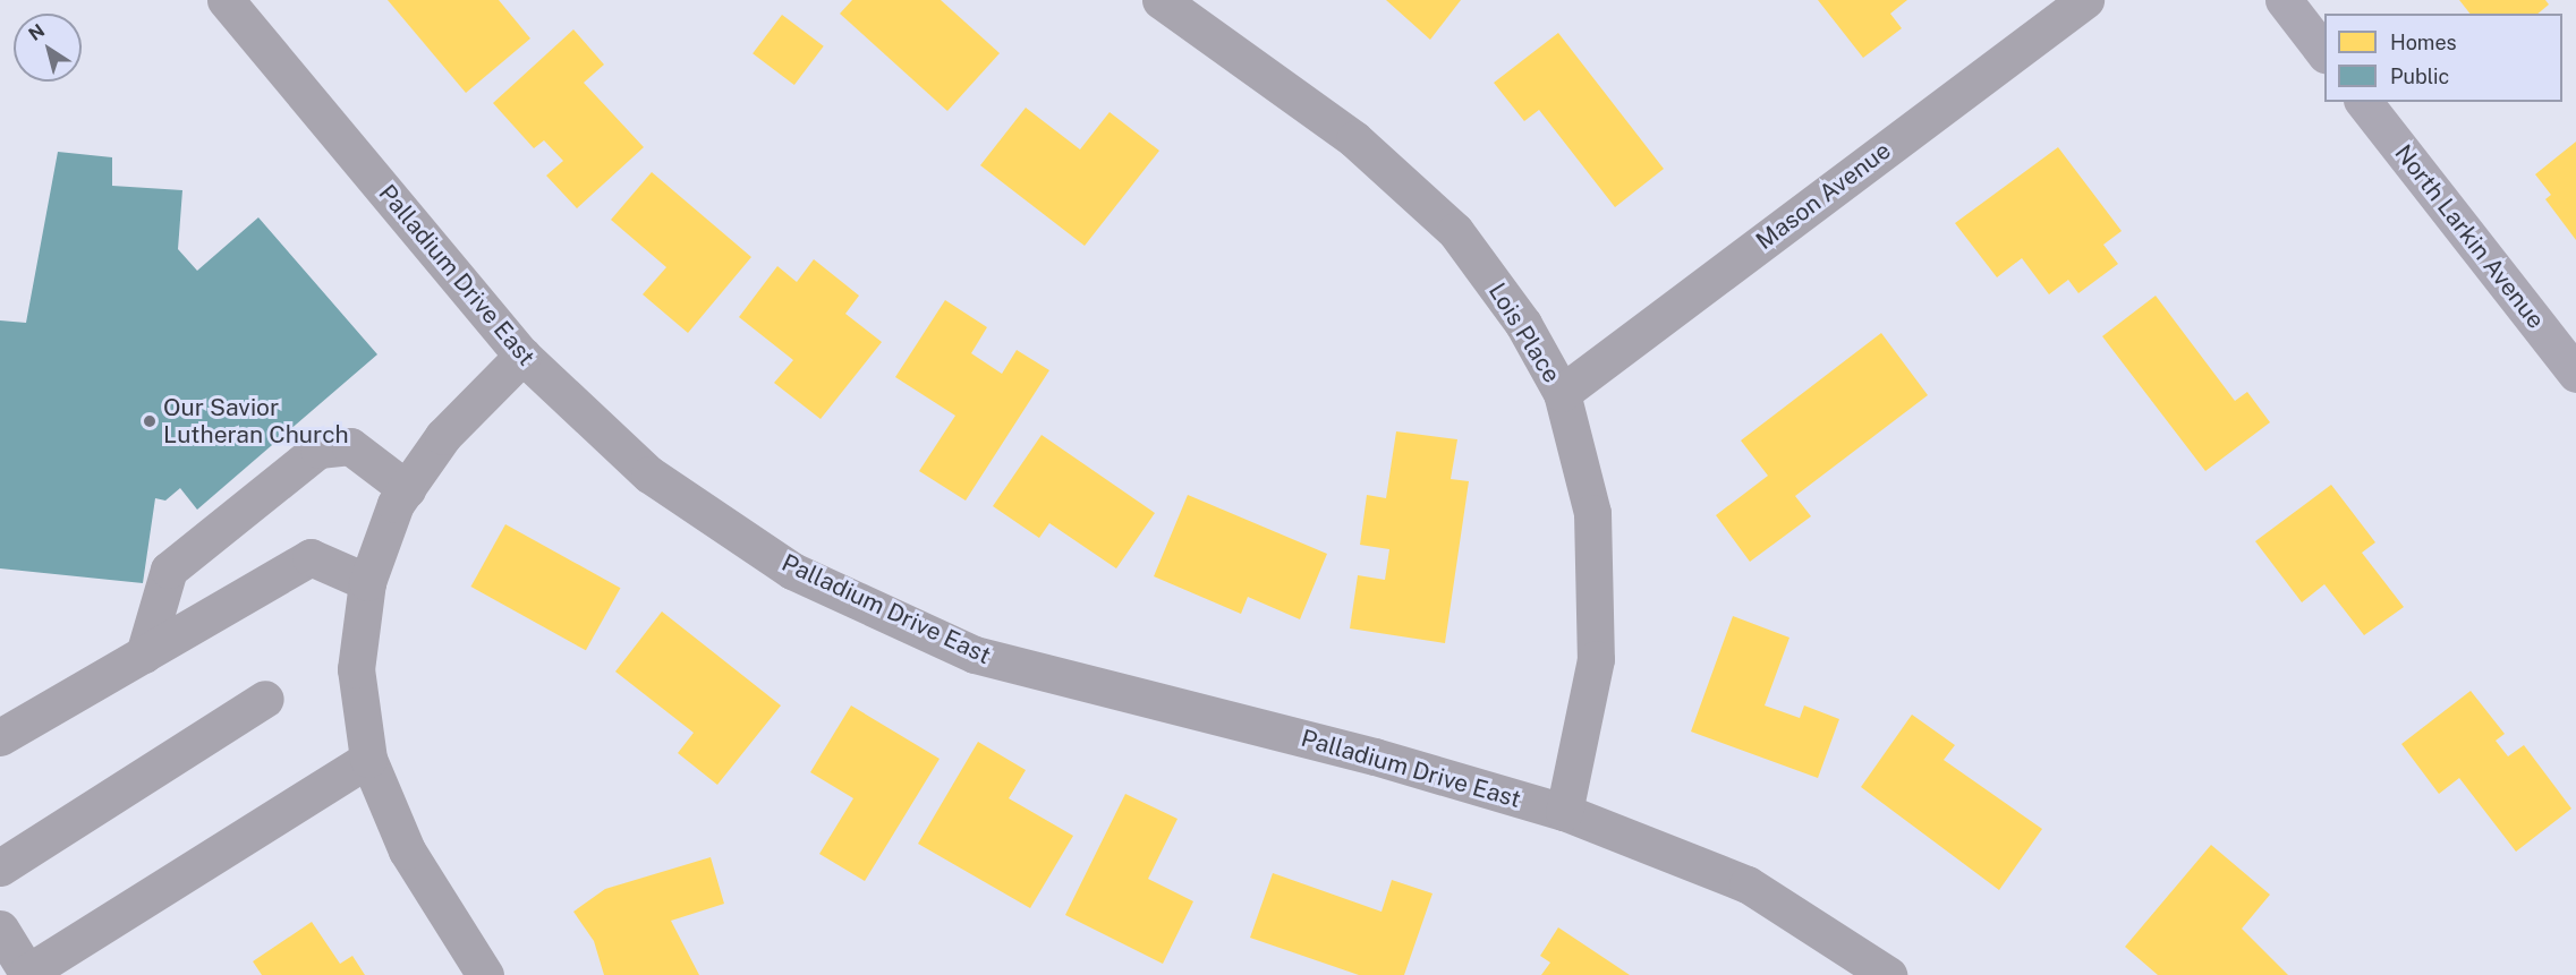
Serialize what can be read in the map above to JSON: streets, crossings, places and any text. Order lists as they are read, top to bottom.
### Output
{
  "streets": {
    "main road": ["North Larkin Avenue"],
    "street": ["Mason Avenue", "Palladium Drive East", "Lois Place"]
  },
  "crossings": [
    ["Mason Avenue", "Lois Place"],
    ["Palladium Drive East", "Lois Place"]
  ],
  "places": ["Our Savior Lutheran Church"],
  "legend": ["Homes", "Public"],
  "north": "top left"
}
